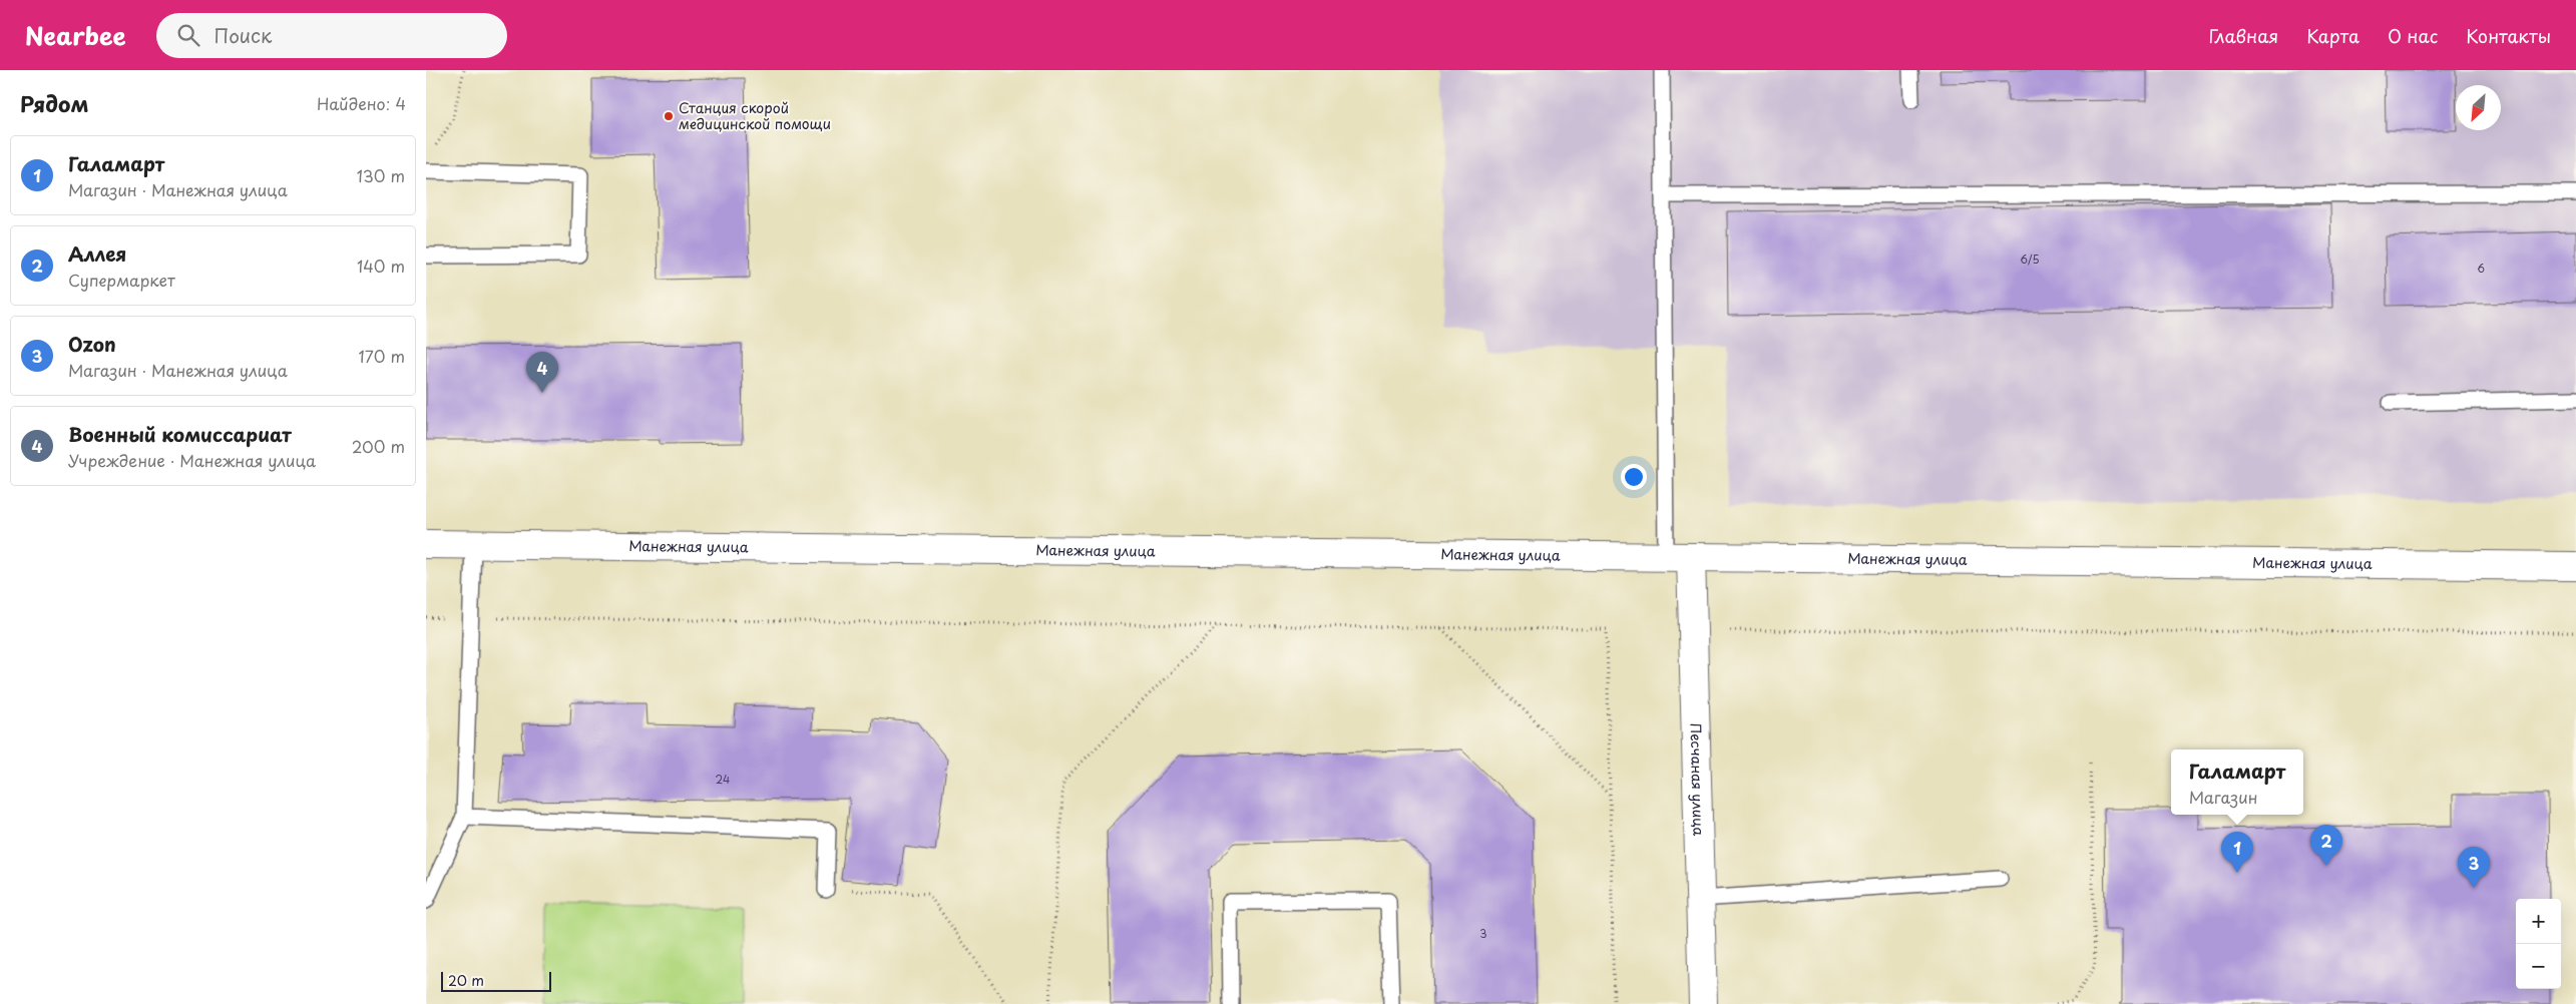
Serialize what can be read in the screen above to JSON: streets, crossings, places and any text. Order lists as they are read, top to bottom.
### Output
{
  "streets": {
    "street": ["Манежная улица", "Песчаная улица"]
  },
  "crossings": [
    ["Манежная улица", "Песчаная улица"]
  ],
  "places": ["Станция скорой медицинской помощи"],
  "house_numbers": [
    "6/5",
    "6",
    "24",
    "3"
  ],
  "scale_bar": "20 m",
  "north": "bottom left",
  "page": {
    "header": "Nearbee",
    "search": "Поиск",
    "nav": [
      "Главная",
      "Карта",
      "О нас",
      "Контакты"
    ],
    "heading": ["Рядом", "Найдено: 4"],
    "list": [
      {
        "mark": "1",
        "name": "Галамарт",
        "note": "Магазин · Манежная улица",
        "value": "130 m"
      },
      {
        "mark": "2",
        "name": "Аллея",
        "note": "Супермаркет",
        "value": "140 m"
      },
      {
        "mark": "3",
        "name": "Ozon",
        "note": "Магазин · Манежная улица",
        "value": "170 m"
      },
      {
        "mark": "4",
        "name": "Военный комиссариат",
        "note": "Учреждение · Манежная улица",
        "value": "200 m"
      }
    ],
    "pins": [
      "4",
      "2",
      "1",
      "3"
    ],
    "popup": ["Галамарт", "Магазин"],
    "map_buttons": ["+", "−"],
    "scale": "20 m"
  }
}
